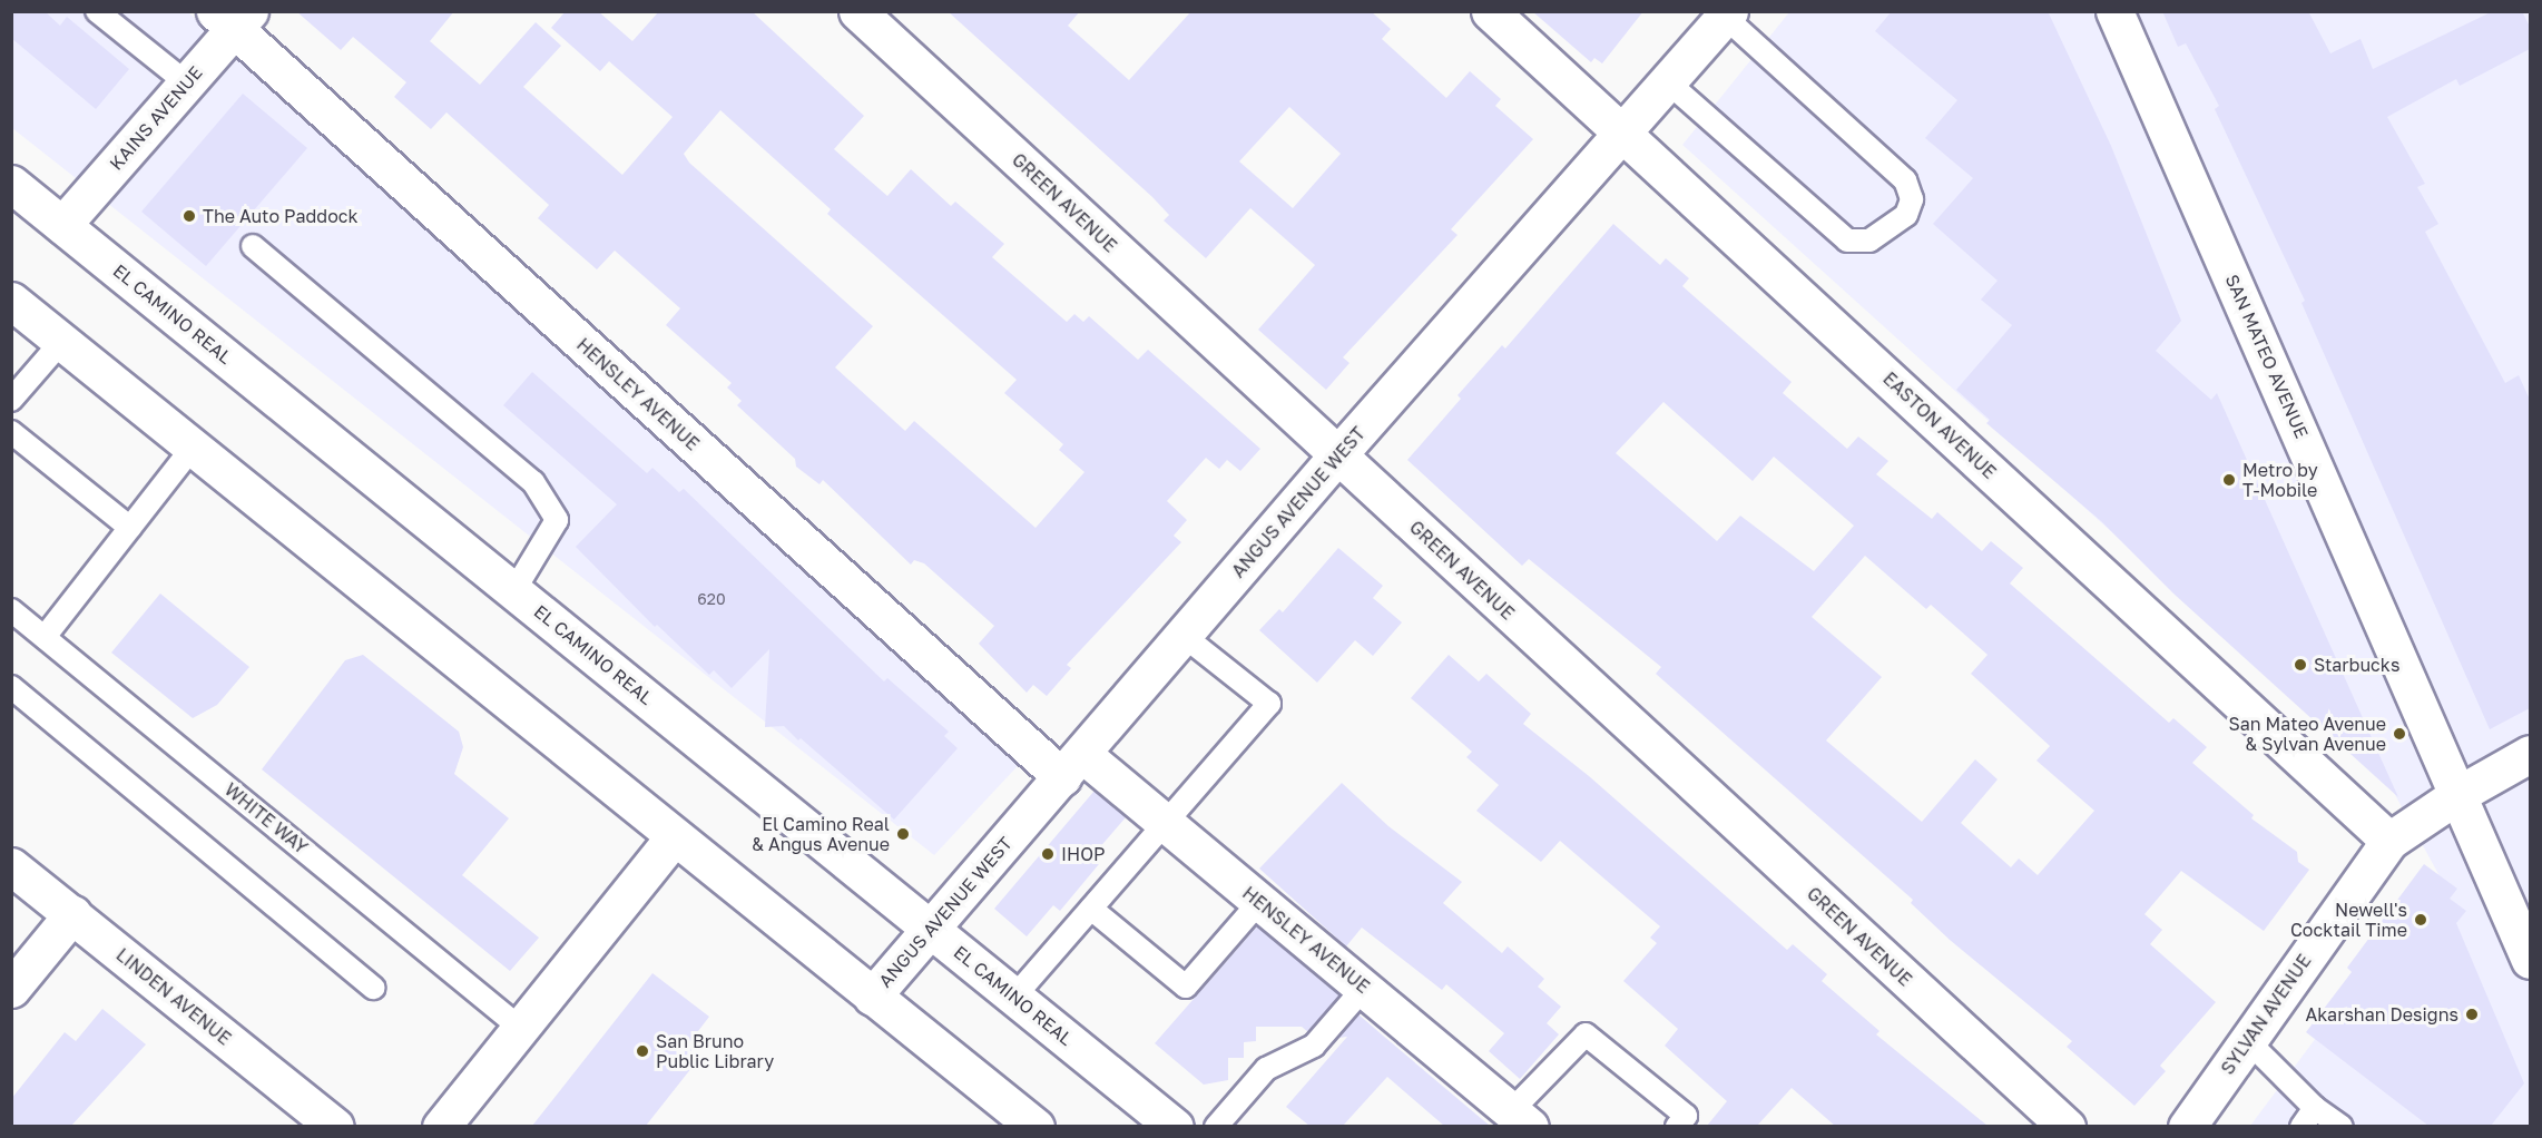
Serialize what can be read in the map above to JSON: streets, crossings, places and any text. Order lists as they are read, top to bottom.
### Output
{
  "streets": {
    "street": [
      "KAINS AVENUE",
      "GREEN AVENUE",
      "EL CAMINO REAL",
      "SAN MATEO AVENUE",
      "HENSLEY AVENUE",
      "EASTON AVENUE",
      "ANGUS AVENUE WEST",
      "LINDEN AVENUE",
      "SYLVAN AVENUE"
    ],
    "lane": ["WHITE WAY"]
  },
  "crossings": [
    ["KAINS AVENUE", "EL CAMINO REAL"],
    ["KAINS AVENUE", "HENSLEY AVENUE"],
    ["GREEN AVENUE", "ANGUS AVENUE WEST"],
    ["EL CAMINO REAL", "ANGUS AVENUE WEST"],
    ["SAN MATEO AVENUE", "SYLVAN AVENUE"],
    ["HENSLEY AVENUE", "ANGUS AVENUE WEST"],
    ["EASTON AVENUE", "ANGUS AVENUE WEST"],
    ["EASTON AVENUE", "SYLVAN AVENUE"]
  ],
  "places": [
    "The Auto Paddock",
    "Metro by T-Mobile",
    "Starbucks",
    "San Mateo Avenue & Sylvan Avenue",
    "El Camino Real & Angus Avenue",
    "IHOP",
    "Newell's Cocktail Time",
    "Akarshan Designs",
    "San Bruno Public Library"
  ],
  "house_numbers": ["620"]
}
